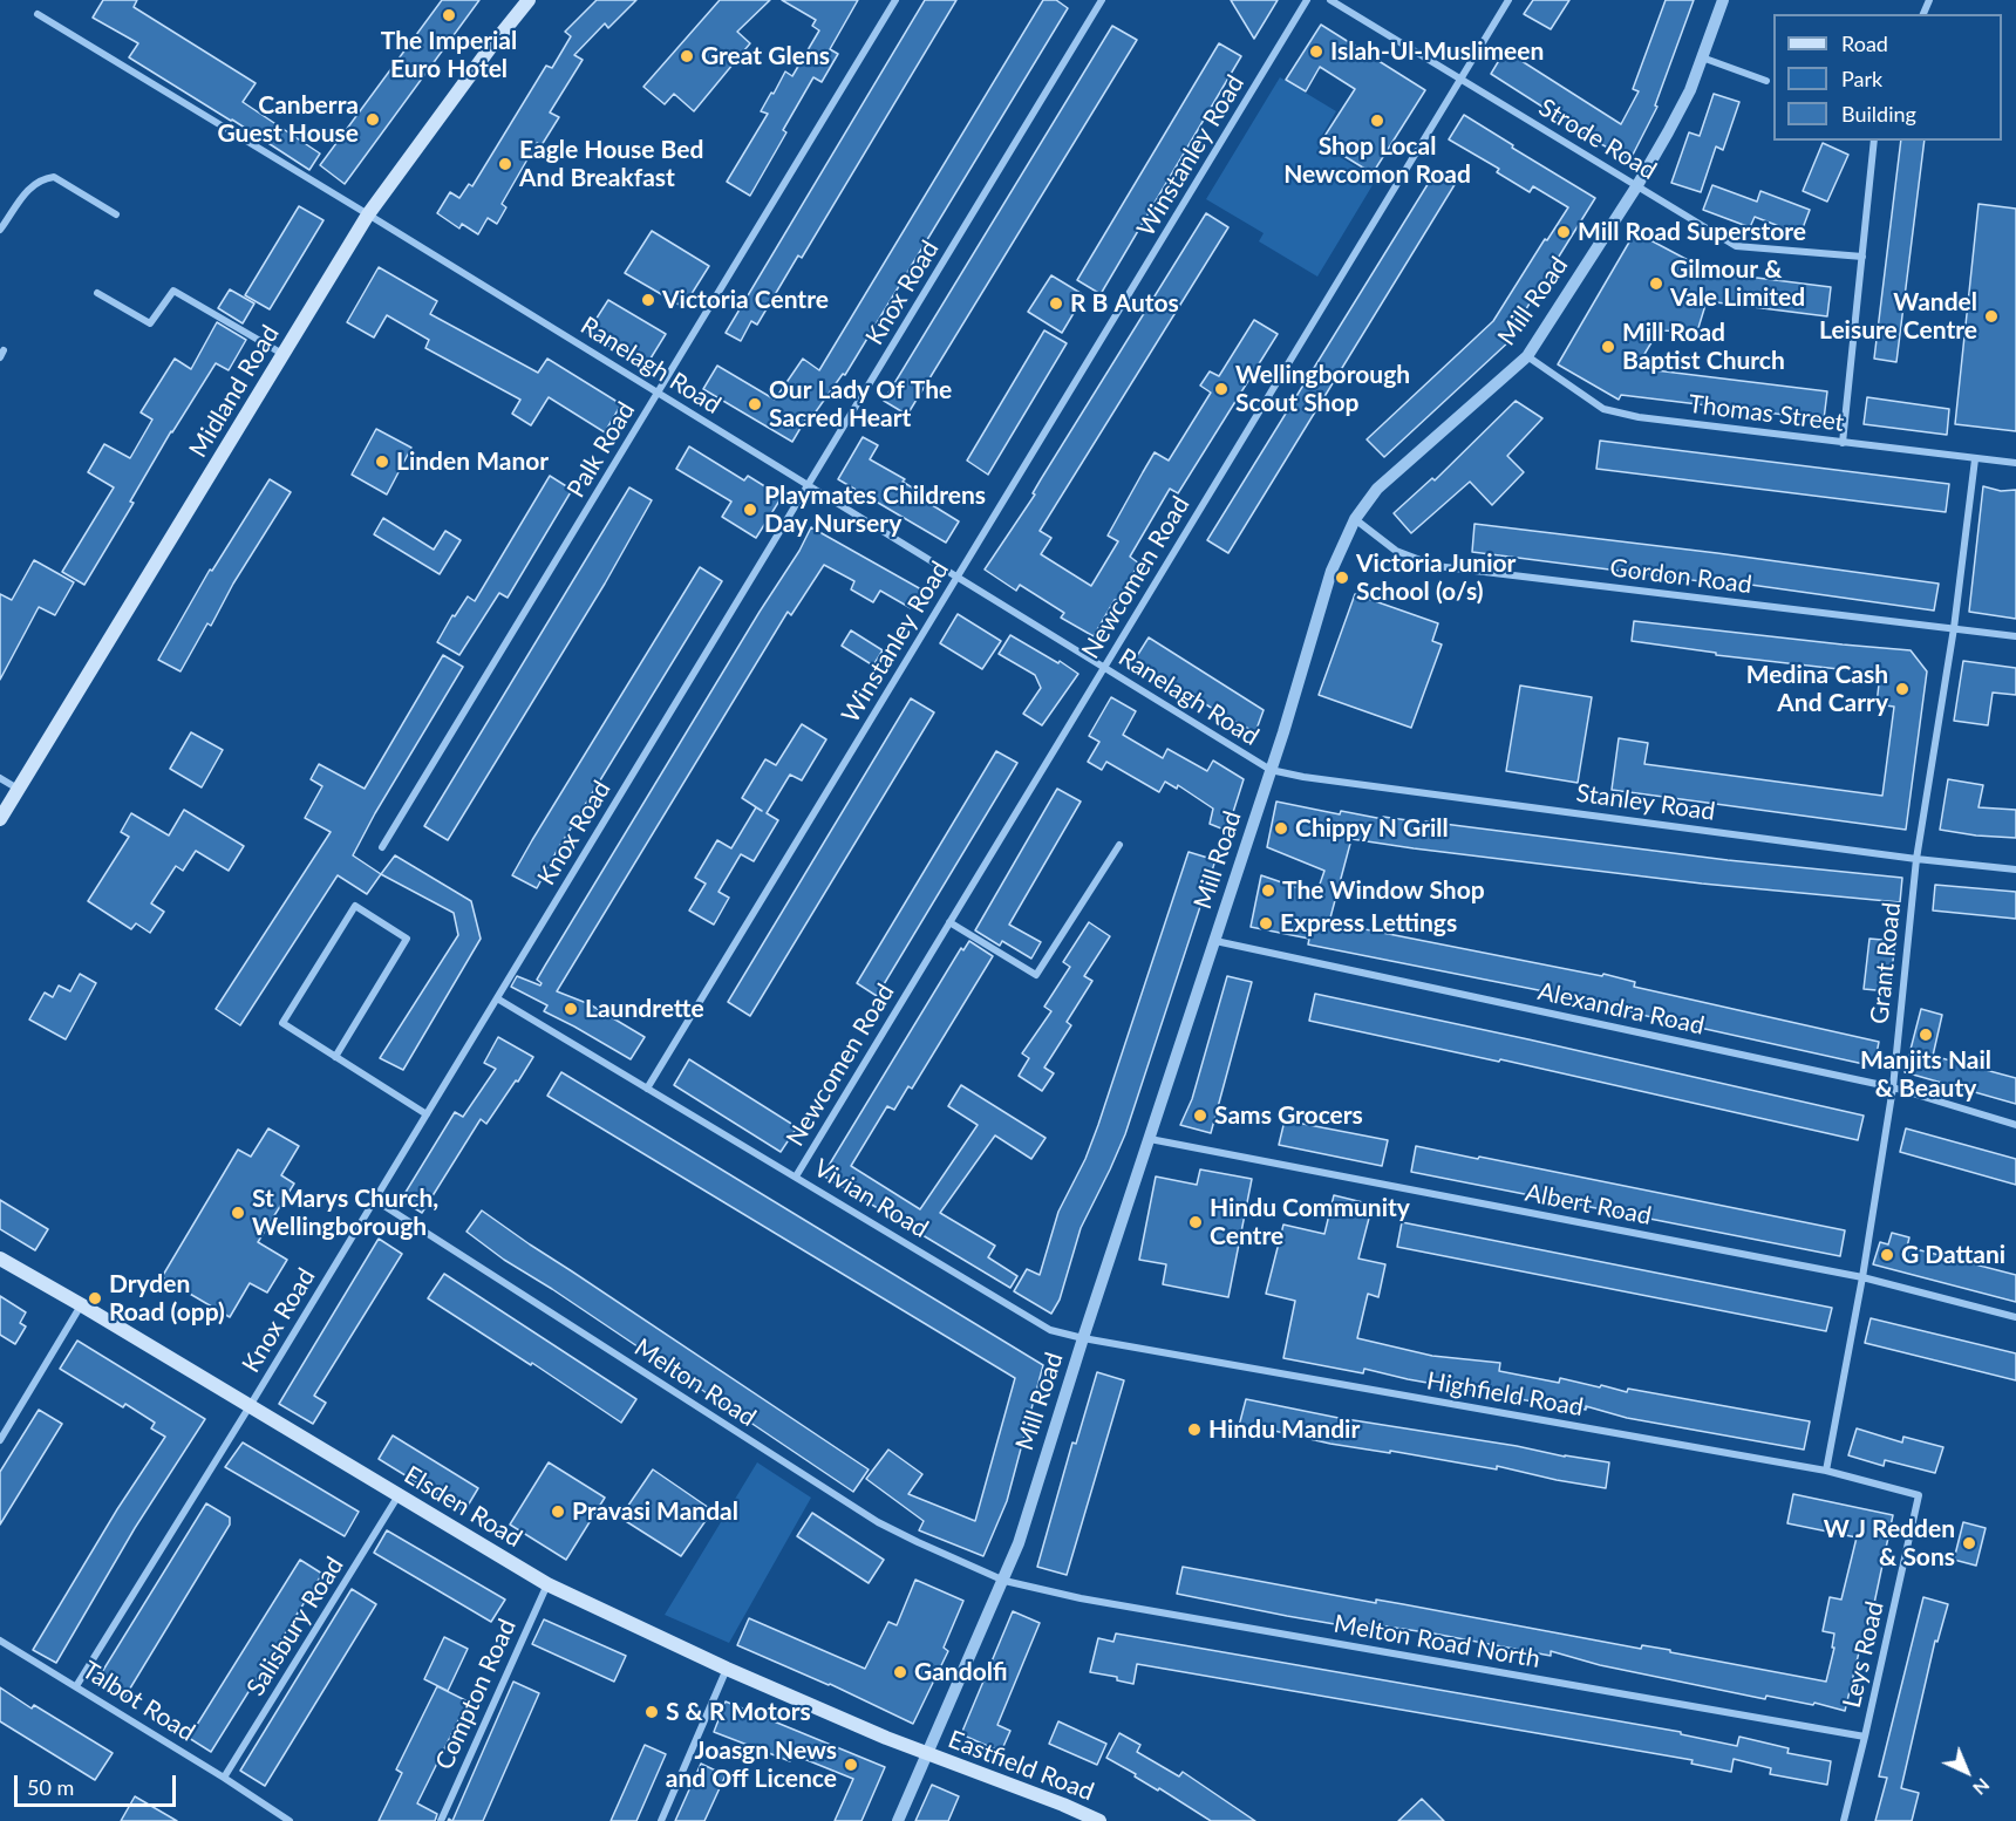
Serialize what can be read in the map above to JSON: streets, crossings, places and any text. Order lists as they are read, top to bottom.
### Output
{
  "streets": {
    "main road": ["Midland Road", "Elsden Road", "Eastfield Road"],
    "street": [
      "Strode Road",
      "Winstanley Road",
      "Knox Road",
      "Mill Road",
      "Ranelagh Road",
      "Thomas Street",
      "Palk Road",
      "Gordon Road",
      "Newcomen Road",
      "Stanley Road",
      "Grant Road",
      "Alexandra Road",
      "Vivian Road",
      "Albert Road",
      "Melton Road",
      "Highfield Road",
      "Salisbury Road",
      "Melton Road North",
      "Leys Road",
      "Compton Road",
      "Talbot Road"
    ]
  },
  "crossings": [
    ["Strode Road", "Mill Road"],
    ["Strode Road", "Newcomen Road"],
    ["Winstanley Road", "Ranelagh Road"],
    ["Winstanley Road", "Vivian Road"],
    ["Knox Road", "Ranelagh Road"],
    ["Knox Road", "Vivian Road"],
    ["Knox Road", "Melton Road"],
    ["Knox Road", "Elsden Road"],
    ["Knox Road", "Talbot Road"],
    ["Mill Road", "Ranelagh Road"],
    ["Mill Road", "Thomas Street"],
    ["Mill Road", "Gordon Road"],
    ["Mill Road", "Stanley Road"],
    ["Mill Road", "Alexandra Road"],
    ["Mill Road", "Vivian Road"],
    ["Mill Road", "Albert Road"],
    ["Mill Road", "Melton Road"],
    ["Mill Road", "Highfield Road"],
    ["Mill Road", "Elsden Road"],
    ["Mill Road", "Melton Road North"],
    ["Mill Road", "Eastfield Road"],
    ["Ranelagh Road", "Midland Road"],
    ["Ranelagh Road", "Palk Road"],
    ["Ranelagh Road", "Newcomen Road"],
    ["Ranelagh Road", "Stanley Road"],
    ["Thomas Street", "Grant Road"],
    ["Gordon Road", "Grant Road"],
    ["Newcomen Road", "Vivian Road"],
    ["Stanley Road", "Grant Road"],
    ["Grant Road", "Alexandra Road"],
    ["Grant Road", "Albert Road"],
    ["Grant Road", "Highfield Road"],
    ["Vivian Road", "Highfield Road"],
    ["Melton Road", "Melton Road North"],
    ["Highfield Road", "Leys Road"],
    ["Elsden Road", "Salisbury Road"],
    ["Elsden Road", "Compton Road"],
    ["Elsden Road", "Eastfield Road"],
    ["Salisbury Road", "Talbot Road"],
    ["Melton Road North", "Leys Road"]
  ],
  "places": [
    "The Imperial Euro Hotel",
    "Islah-Ul-Muslimeen",
    "Great Glens",
    "Canberra Guest House",
    "Shop Local Newcomon Road",
    "Eagle House Bed And Breakfast",
    "Mill Road Superstore",
    "Gilmour & Vale Limited",
    "Victoria Centre",
    "R B Autos",
    "Wandel Leisure Centre",
    "Mill Road Baptist Church",
    "Wellingborough Scout Shop",
    "Our Lady Of The Sacred Heart",
    "Linden Manor",
    "Playmates Childrens Day Nursery",
    "Victoria Junior School (o/s)",
    "Medina Cash And Carry",
    "Chippy N Grill",
    "The Window Shop",
    "Express Lettings",
    "Laundrette",
    "Manjits Nail & Beauty",
    "Sams Grocers",
    "St Marys Church, Wellingborough",
    "Hindu Community Centre",
    "G Dattani",
    "Dryden Road (opp)",
    "Hindu Mandir",
    "Pravasi Mandal",
    "W J Redden & Sons",
    "Gandolfi",
    "S & R Motors",
    "Joasgn News and Off Licence"
  ],
  "legend": ["Road", "Park", "Building"],
  "scale_bar": "50 m",
  "north": "bottom right"
}
